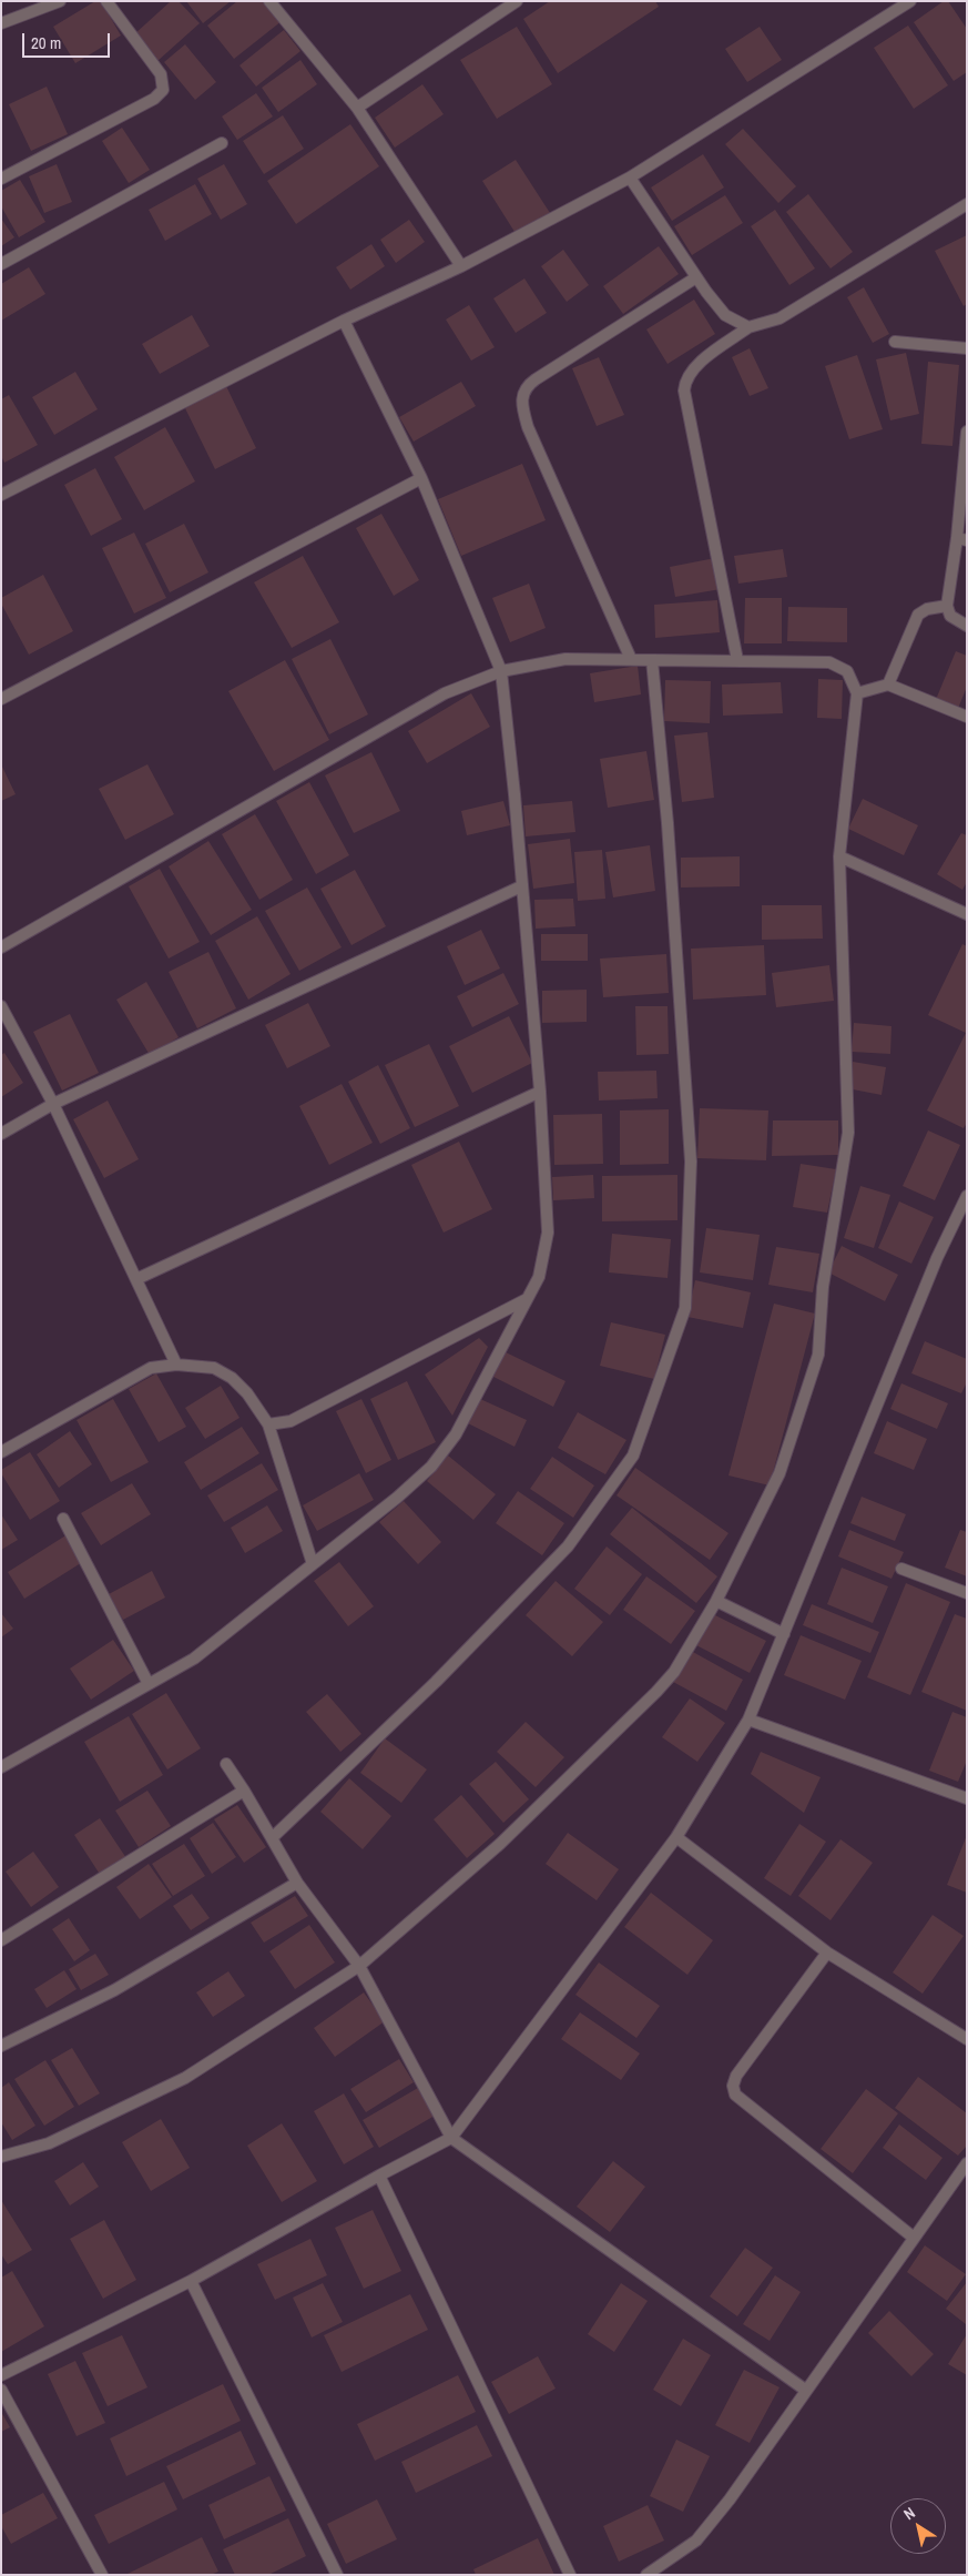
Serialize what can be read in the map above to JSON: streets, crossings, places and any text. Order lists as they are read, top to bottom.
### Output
{
  "scale_bar": "20 m",
  "north": "top left"
}
